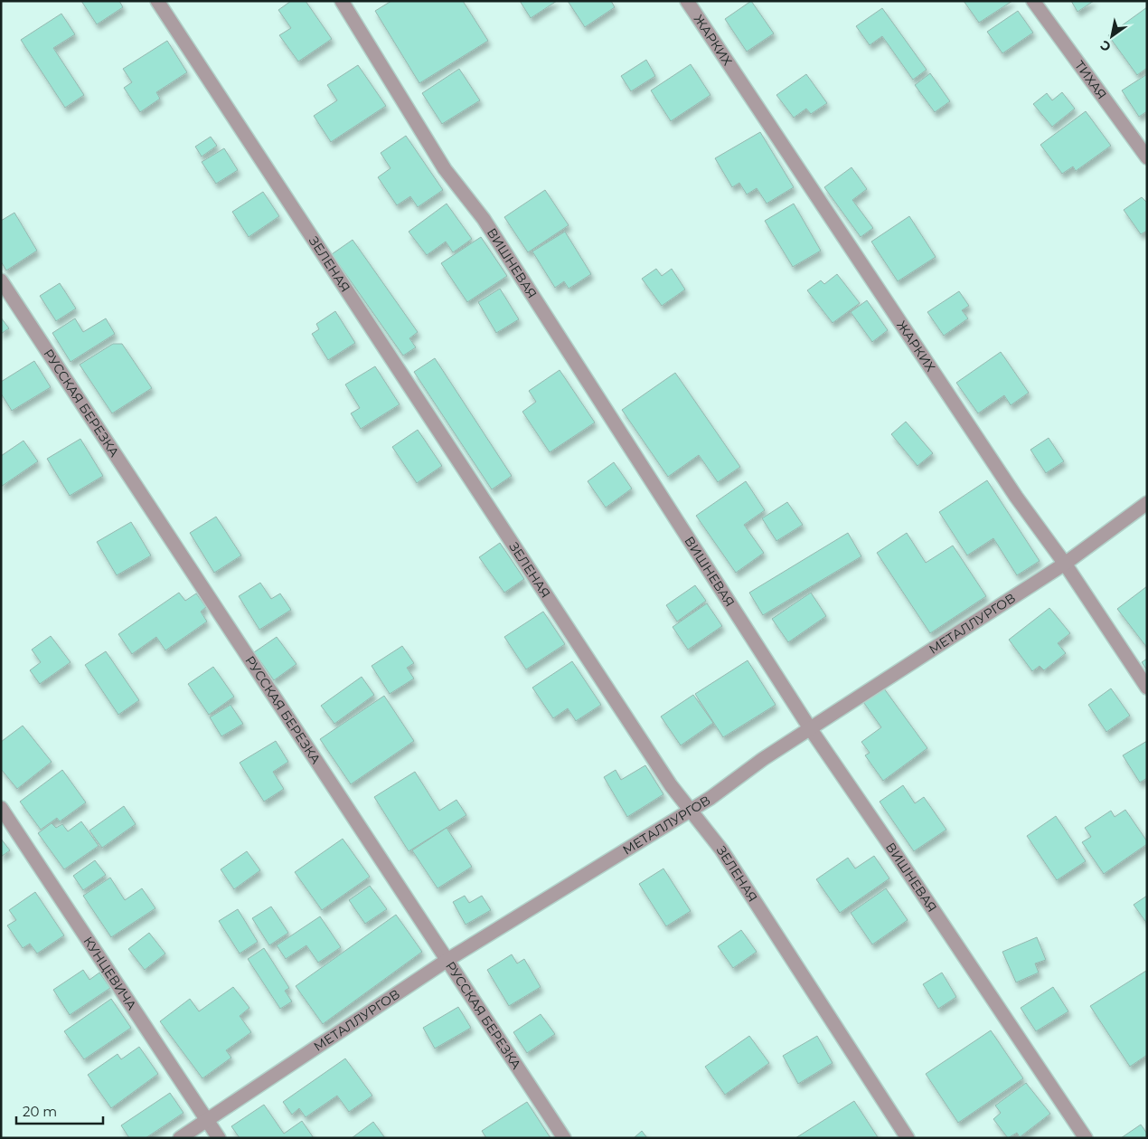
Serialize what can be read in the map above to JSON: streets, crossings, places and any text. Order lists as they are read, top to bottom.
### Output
{
  "streets": {
    "street": [
      "ЖАРКИХ",
      "ТИХАЯ",
      "ВИШНЕВАЯ",
      "ЗЕЛЕНАЯ",
      "РУССКАЯ БЕРЕЗКА",
      "МЕТАЛЛУРГОВ",
      "КУНЦЕВИЧА"
    ]
  },
  "crossings": [
    ["ЖАРКИХ", "МЕТАЛЛУРГОВ"],
    ["ВИШНЕВАЯ", "МЕТАЛЛУРГОВ"],
    ["ЗЕЛЕНАЯ", "МЕТАЛЛУРГОВ"],
    ["РУССКАЯ БЕРЕЗКА", "МЕТАЛЛУРГОВ"],
    ["МЕТАЛЛУРГОВ", "КУНЦЕВИЧА"]
  ],
  "scale_bar": "20 m",
  "north": "bottom left"
}
